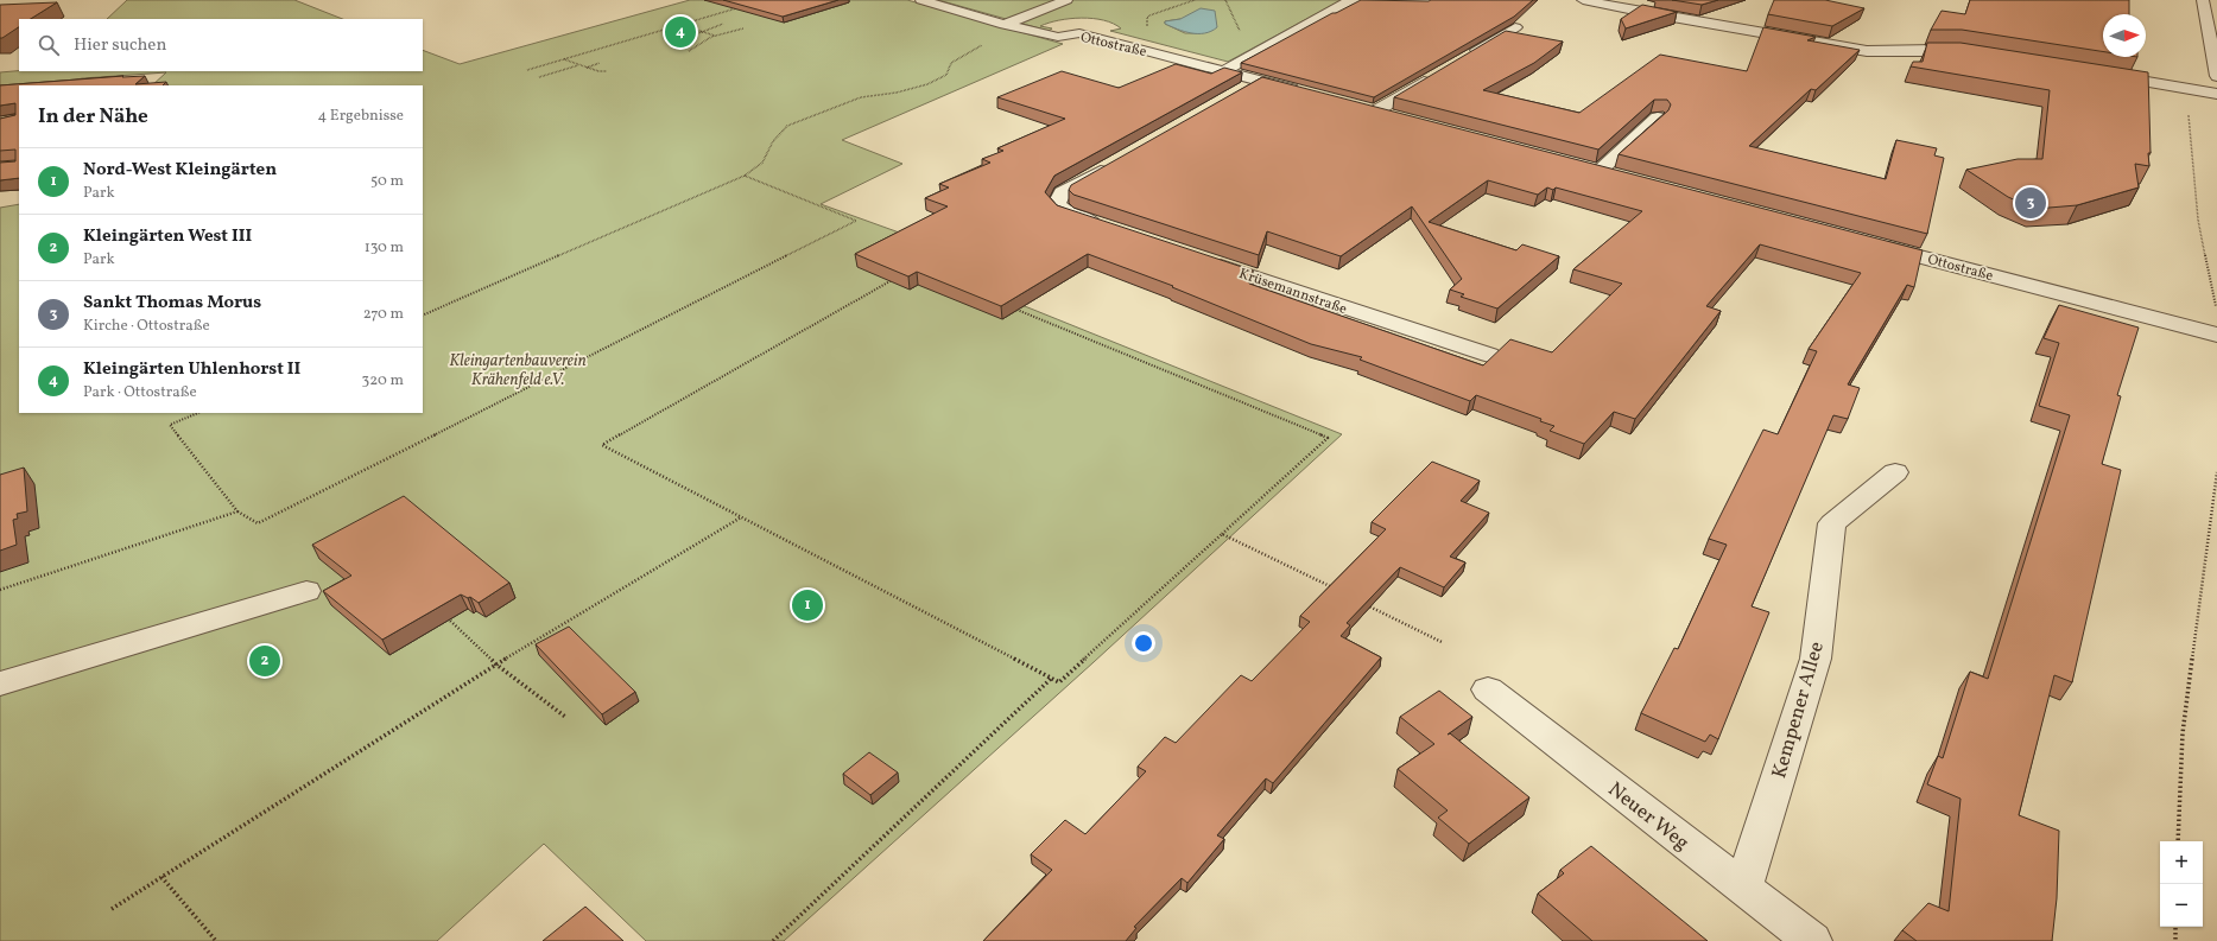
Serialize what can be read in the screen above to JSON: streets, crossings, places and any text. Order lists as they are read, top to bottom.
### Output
{
  "streets": {
    "street": [
      "Ottostraße",
      "Krüsemannstraße",
      "Kempener Allee",
      "Neuer Weg"
    ]
  },
  "crossings": [
    ["Kempener Allee", "Neuer Weg"]
  ],
  "parks": ["Kleingartenbauverein Krähenfeld e.V."],
  "north": "right",
  "page": {
    "pins": [
      "4",
      "3",
      "1",
      "2"
    ],
    "search": "Hier suchen",
    "heading": ["In der Nähe", "4 Ergebnisse"],
    "list": [
      {
        "mark": "1",
        "name": "Nord-West Kleingärten",
        "note": "Park",
        "value": "50 m"
      },
      {
        "mark": "2",
        "name": "Kleingärten West III",
        "note": "Park",
        "value": "130 m"
      },
      {
        "mark": "3",
        "name": "Sankt Thomas Morus",
        "note": "Kirche · Ottostraße",
        "value": "270 m"
      },
      {
        "mark": "4",
        "name": "Kleingärten Uhlenhorst II",
        "note": "Park · Ottostraße",
        "value": "320 m"
      }
    ],
    "map_buttons": ["+", "−"]
  }
}
